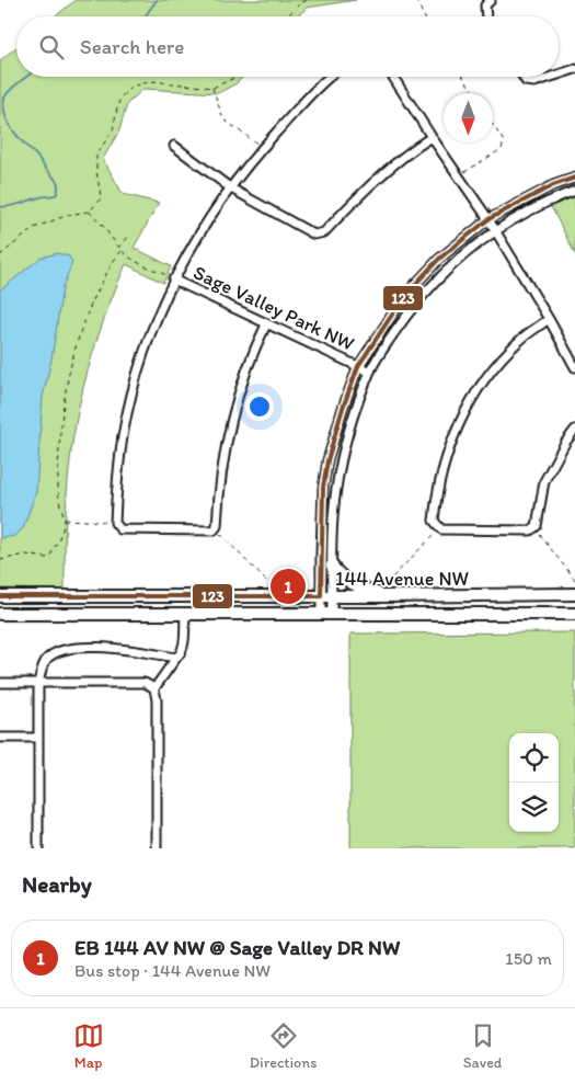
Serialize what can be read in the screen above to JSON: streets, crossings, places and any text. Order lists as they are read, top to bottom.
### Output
{
  "streets": {
    "main road": ["144 Avenue NW"],
    "street": ["Sage Valley Park NW"]
  },
  "lines": ["transit line 123"],
  "north": "bottom",
  "page": {
    "search": "Search here",
    "pins": "1",
    "heading": "Nearby",
    "list": [
      {
        "mark": "1",
        "name": "EB 144 AV NW @ Sage Valley DR NW",
        "note": "Bus stop · 144 Avenue NW",
        "value": "150 m"
      }
    ],
    "nav": ["Map", "Directions", "Saved"]
  }
}
